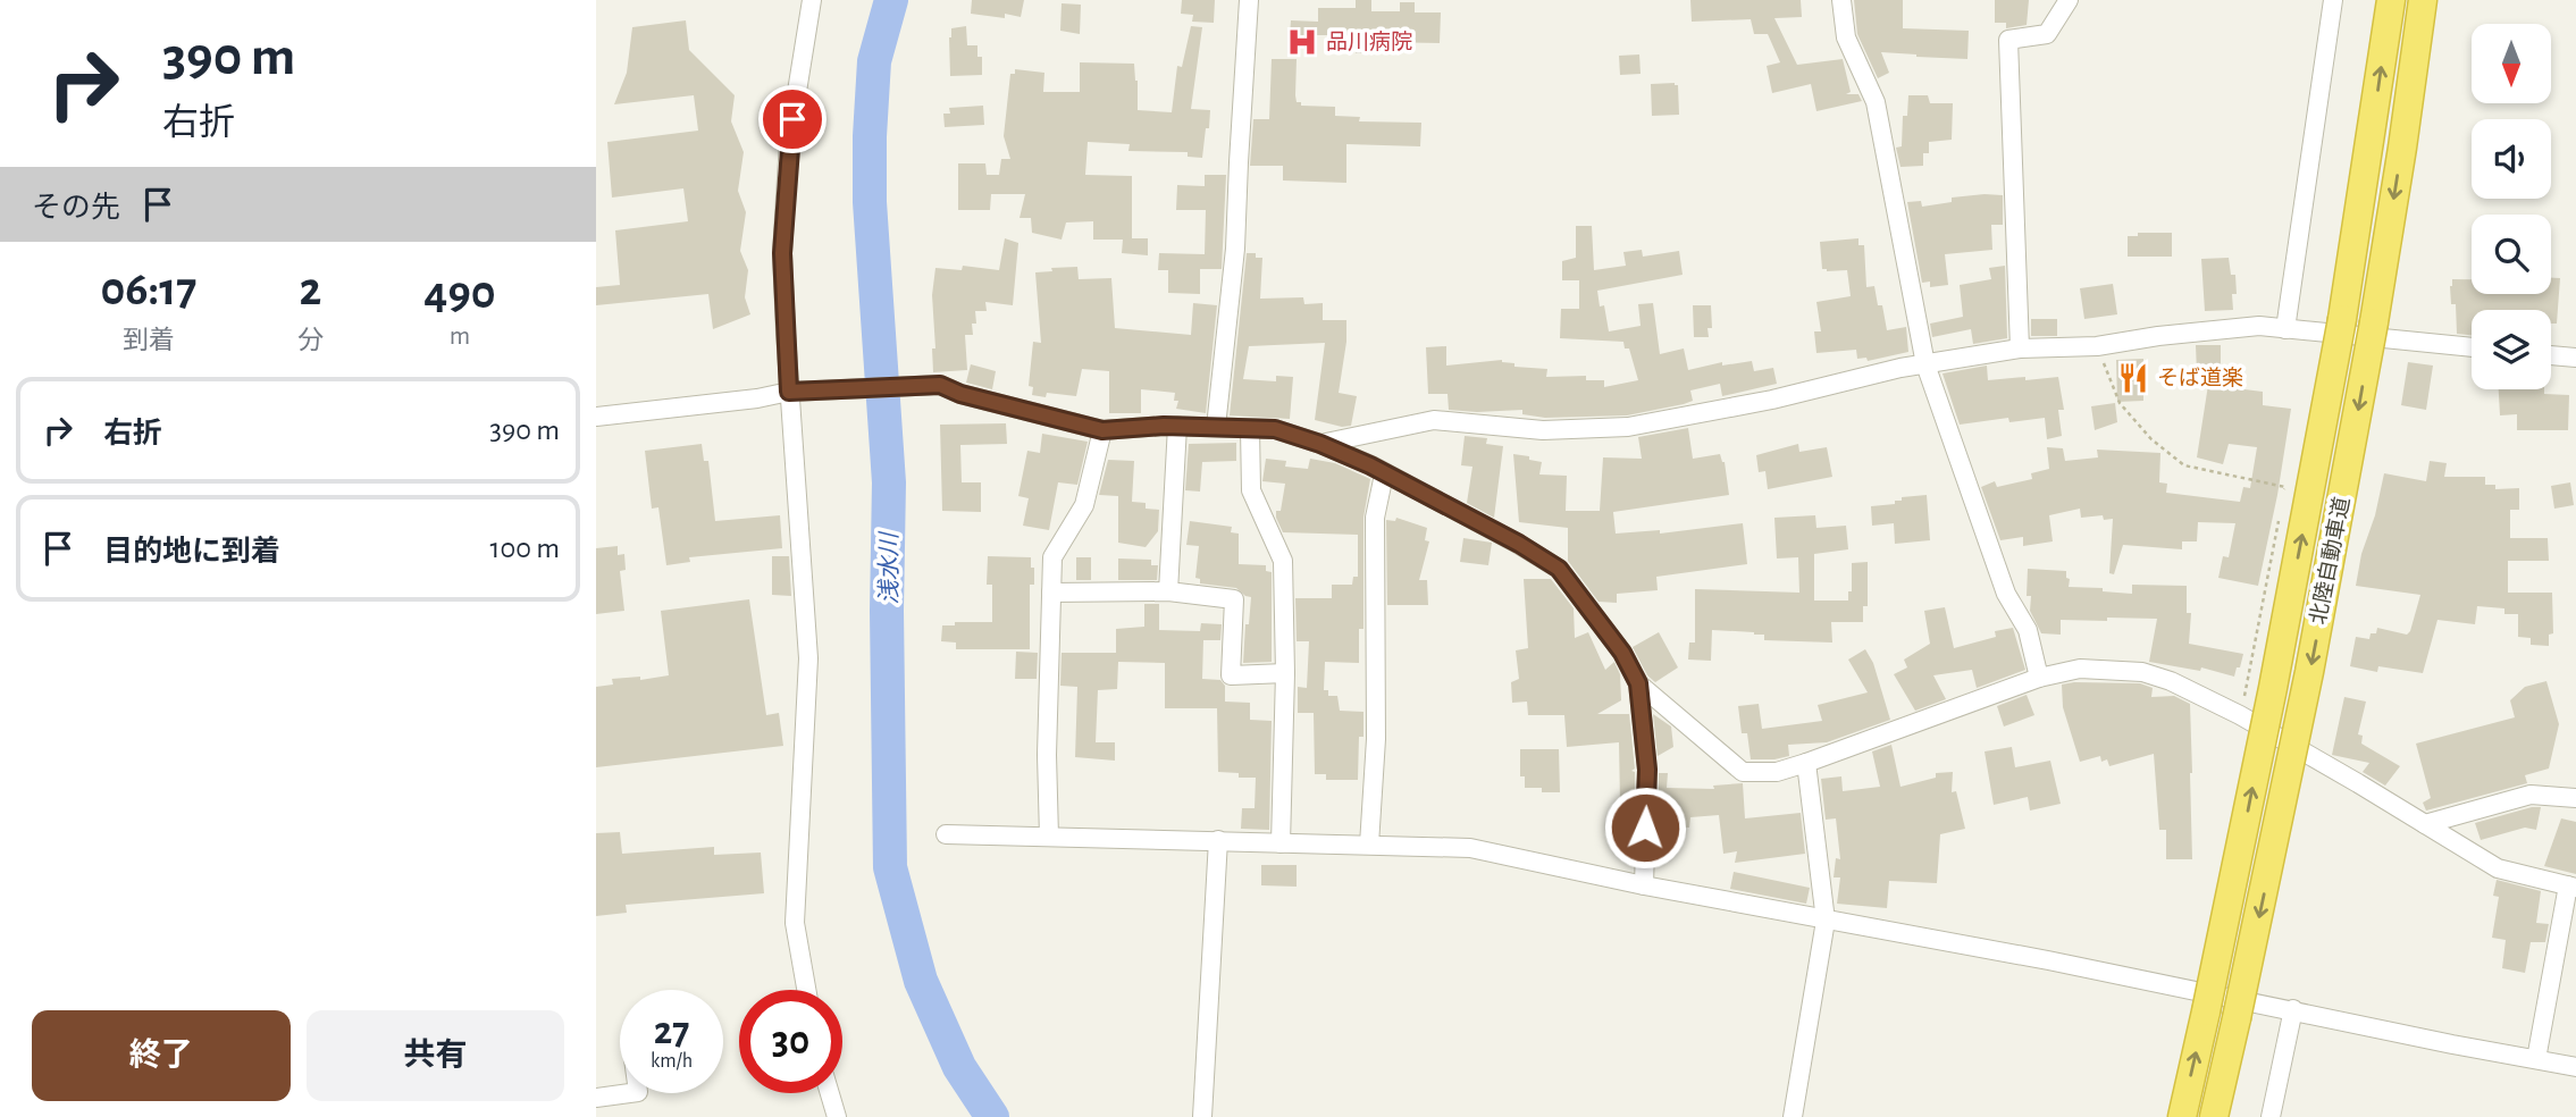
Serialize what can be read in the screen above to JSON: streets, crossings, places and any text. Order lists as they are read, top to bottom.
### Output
{
  "streets": {
    "highway": ["北陸自動車道"]
  },
  "water": ["浅水川"],
  "places": {
    "hospital": ["品川病院"],
    "restaurant": ["そば道楽"]
  },
  "north": "bottom",
  "page": {
    "turn": ["390 m", "右折"],
    "then": "その先",
    "eta": [
      "06:17",
      "到着",
      "2",
      "分",
      "490",
      "m"
    ],
    "list": [
      {
        "name": "右折",
        "value": "390 m"
      },
      {
        "name": "目的地に到着",
        "value": "100 m"
      }
    ],
    "speed": "27 km/h",
    "limit": "30",
    "buttons": ["終了", "共有"]
  }
}
